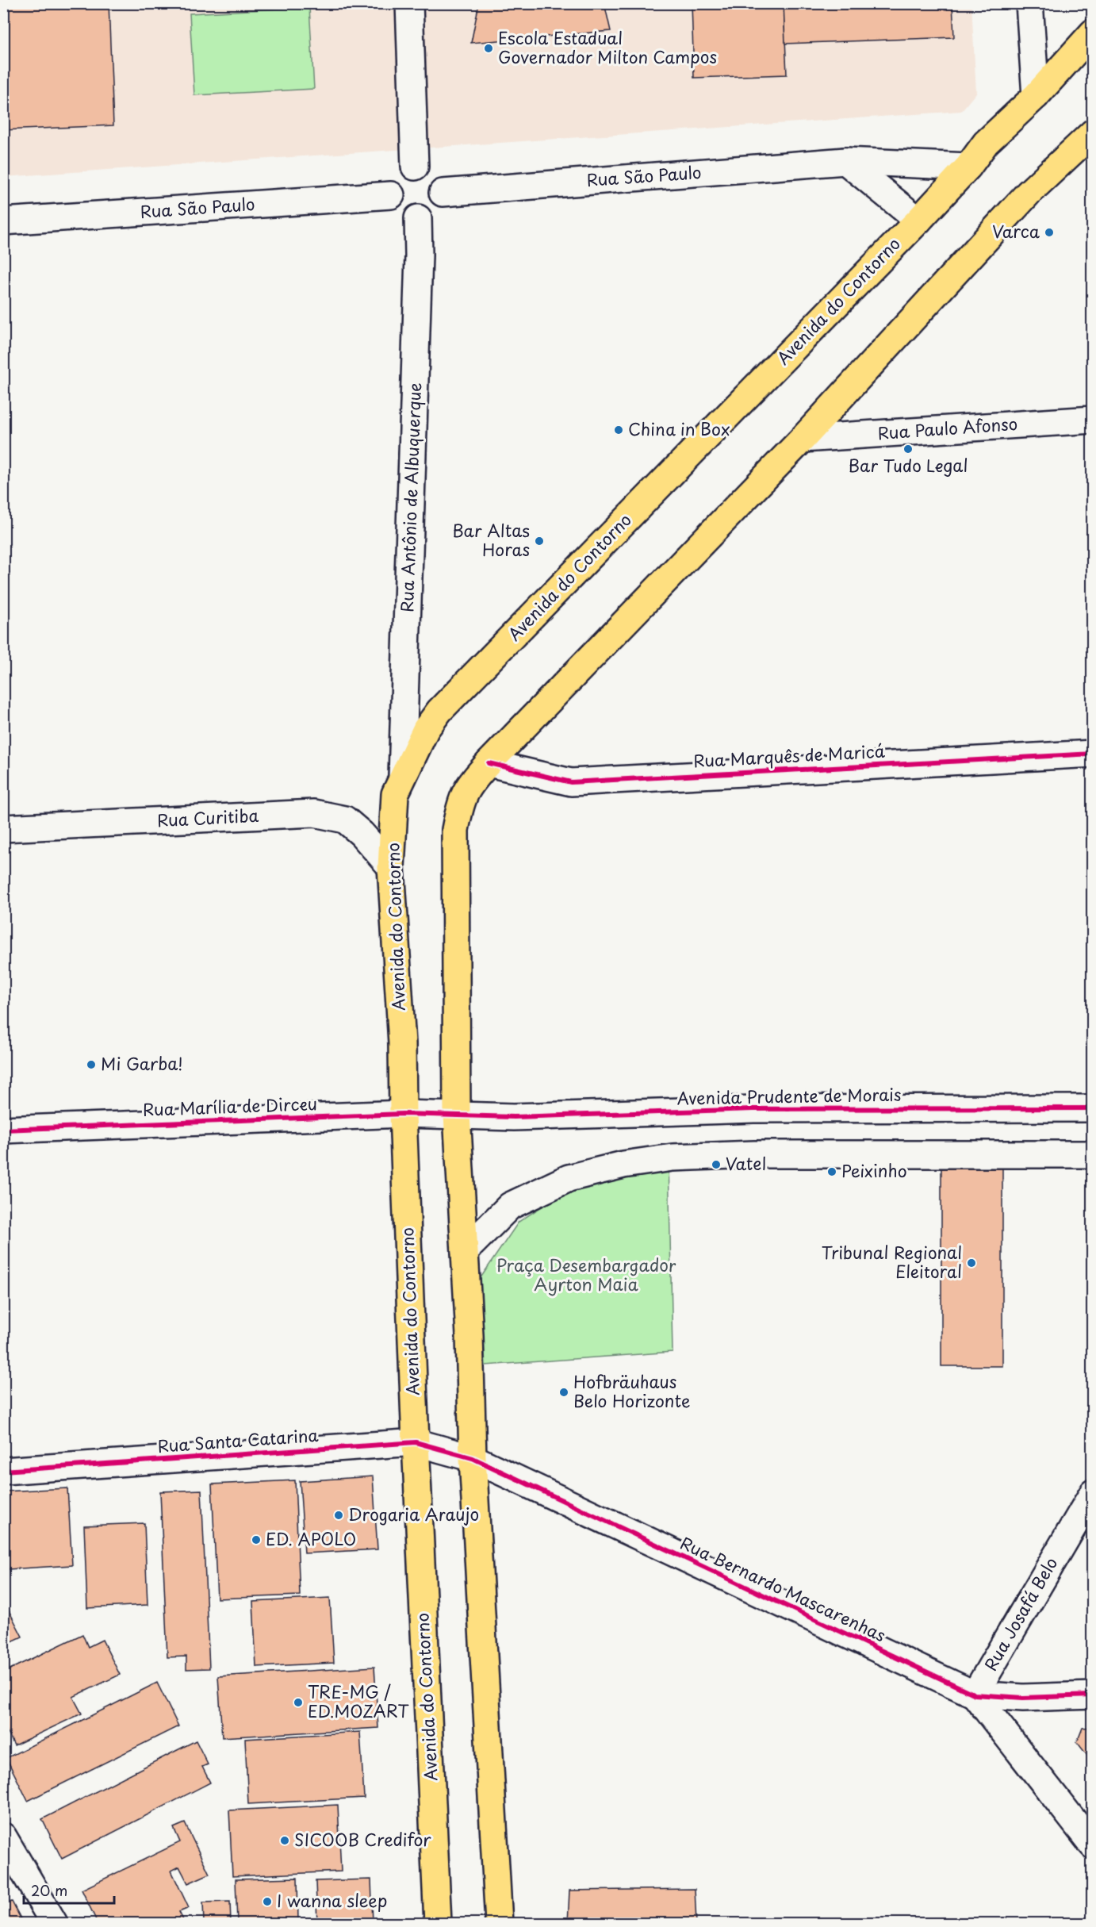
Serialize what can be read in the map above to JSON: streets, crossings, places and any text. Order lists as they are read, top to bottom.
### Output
{
  "streets": {
    "main road": ["Avenida do Contorno"],
    "street": [
      "Rua São Paulo",
      "Rua Paulo Afonso",
      "Rua Antônio de Albuquerque",
      "Rua Marquês de Maricá",
      "Rua Curitiba",
      "Avenida Prudente de Morais",
      "Rua Marília de Dirceu",
      "Rua Santa Catarina",
      "Rua Bernardo Mascarenhas",
      "Rua Josafá Belo"
    ]
  },
  "crossings": [
    ["Rua São Paulo", "Avenida do Contorno"],
    ["Rua São Paulo", "Rua Antônio de Albuquerque"],
    ["Avenida do Contorno", "Rua Antônio de Albuquerque"],
    ["Avenida do Contorno", "Rua Curitiba"],
    ["Avenida do Contorno", "Rua Marília de Dirceu"],
    ["Avenida do Contorno", "Rua Santa Catarina"],
    ["Avenida Prudente de Morais", "Rua Marília de Dirceu"],
    ["Rua Santa Catarina", "Rua Bernardo Mascarenhas"],
    ["Rua Bernardo Mascarenhas", "Rua Josafá Belo"]
  ],
  "parks": ["Praça Desembargador Ayrton Maia"],
  "places": [
    "Escola Estadual Governador Milton Campos",
    "Varca",
    "China in Box",
    "Bar Tudo Legal",
    "Bar Altas Horas",
    "Mi Garba!",
    "Vatel",
    "Peixinho",
    "Tribunal Regional Eleitoral",
    "Hofbräuhaus Belo Horizonte",
    "Drogaria Araujo",
    "ED. APOLO",
    "TRE-MG / ED.MOZART",
    "SICOOB Credifor",
    "I wanna sleep"
  ],
  "scale_bar": "20 m"
}
